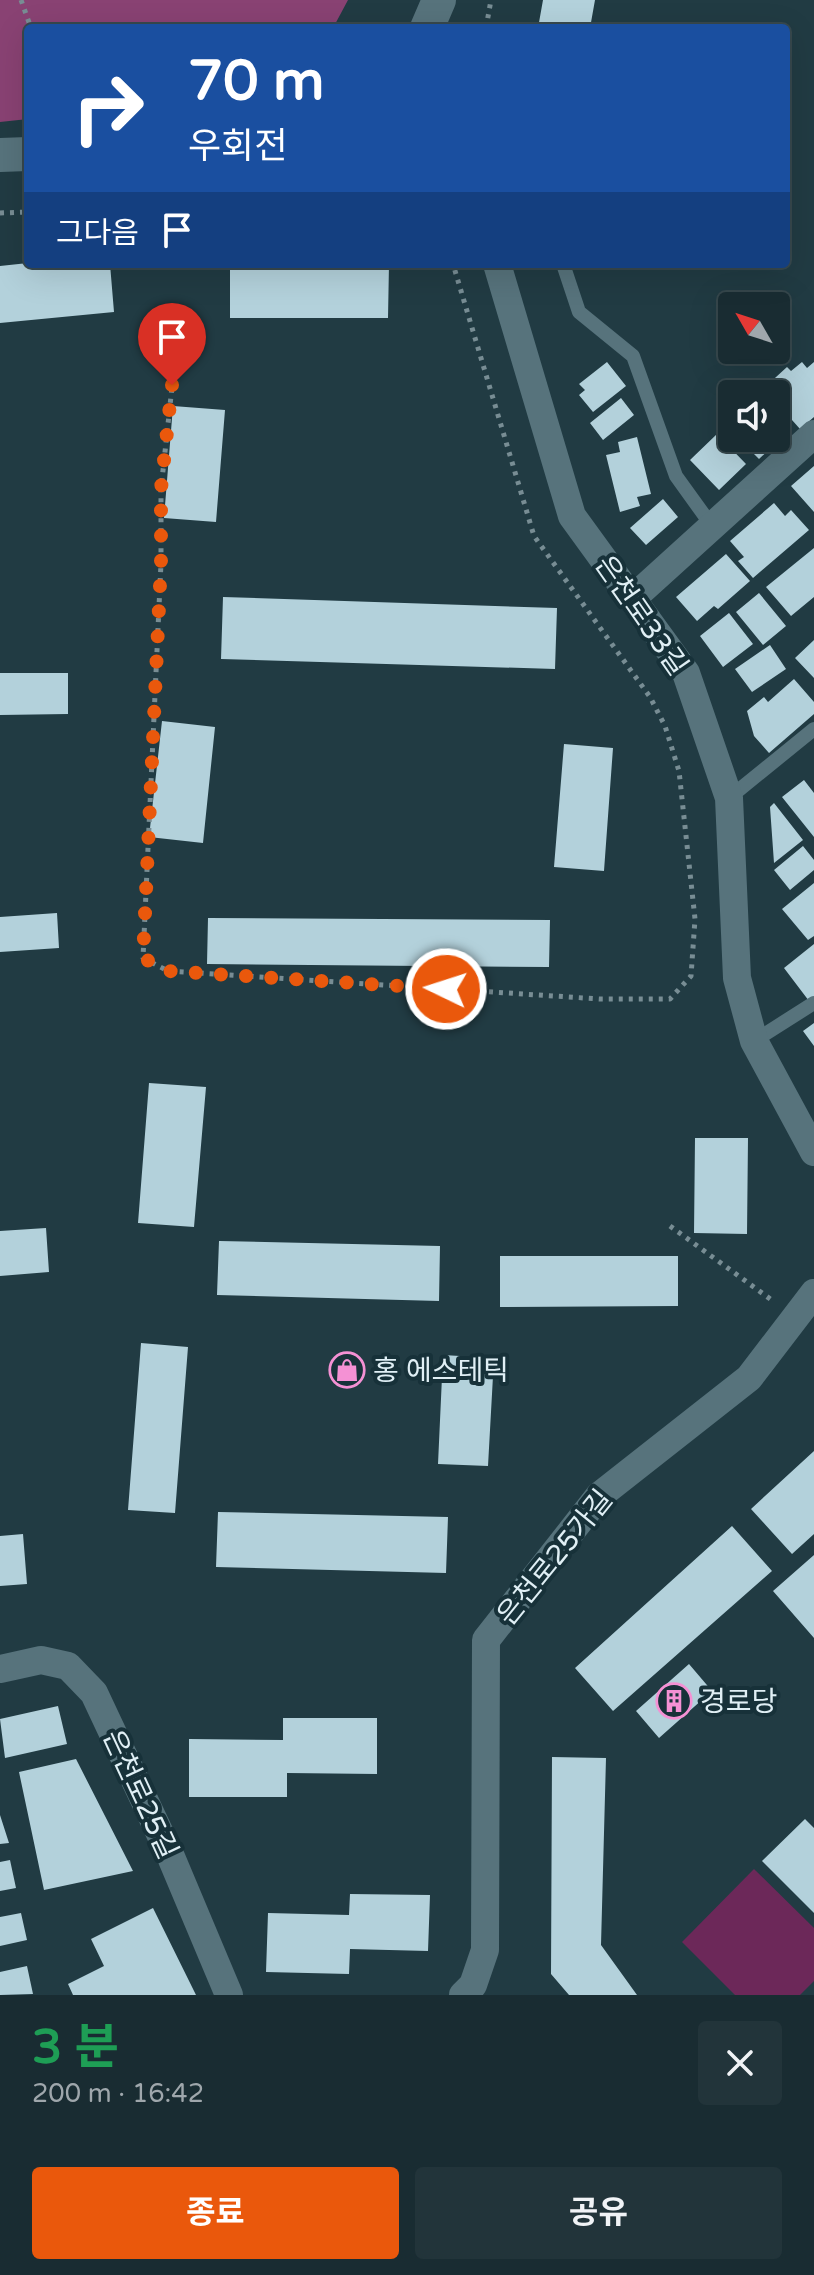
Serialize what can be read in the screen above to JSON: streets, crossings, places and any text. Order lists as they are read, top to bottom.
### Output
{
  "streets": {
    "street": ["은천로33길", "은천로25가길", "은천로25길"]
  },
  "places": {
    "shop": ["홍 에스테틱"],
    "building": ["경로당"]
  },
  "north": "top left",
  "page": {
    "turn": ["70 m", "우회전"],
    "then": "그다음",
    "heading": ["3 분", "200 m · 16:42"],
    "buttons": ["종료", "공유"]
  }
}
